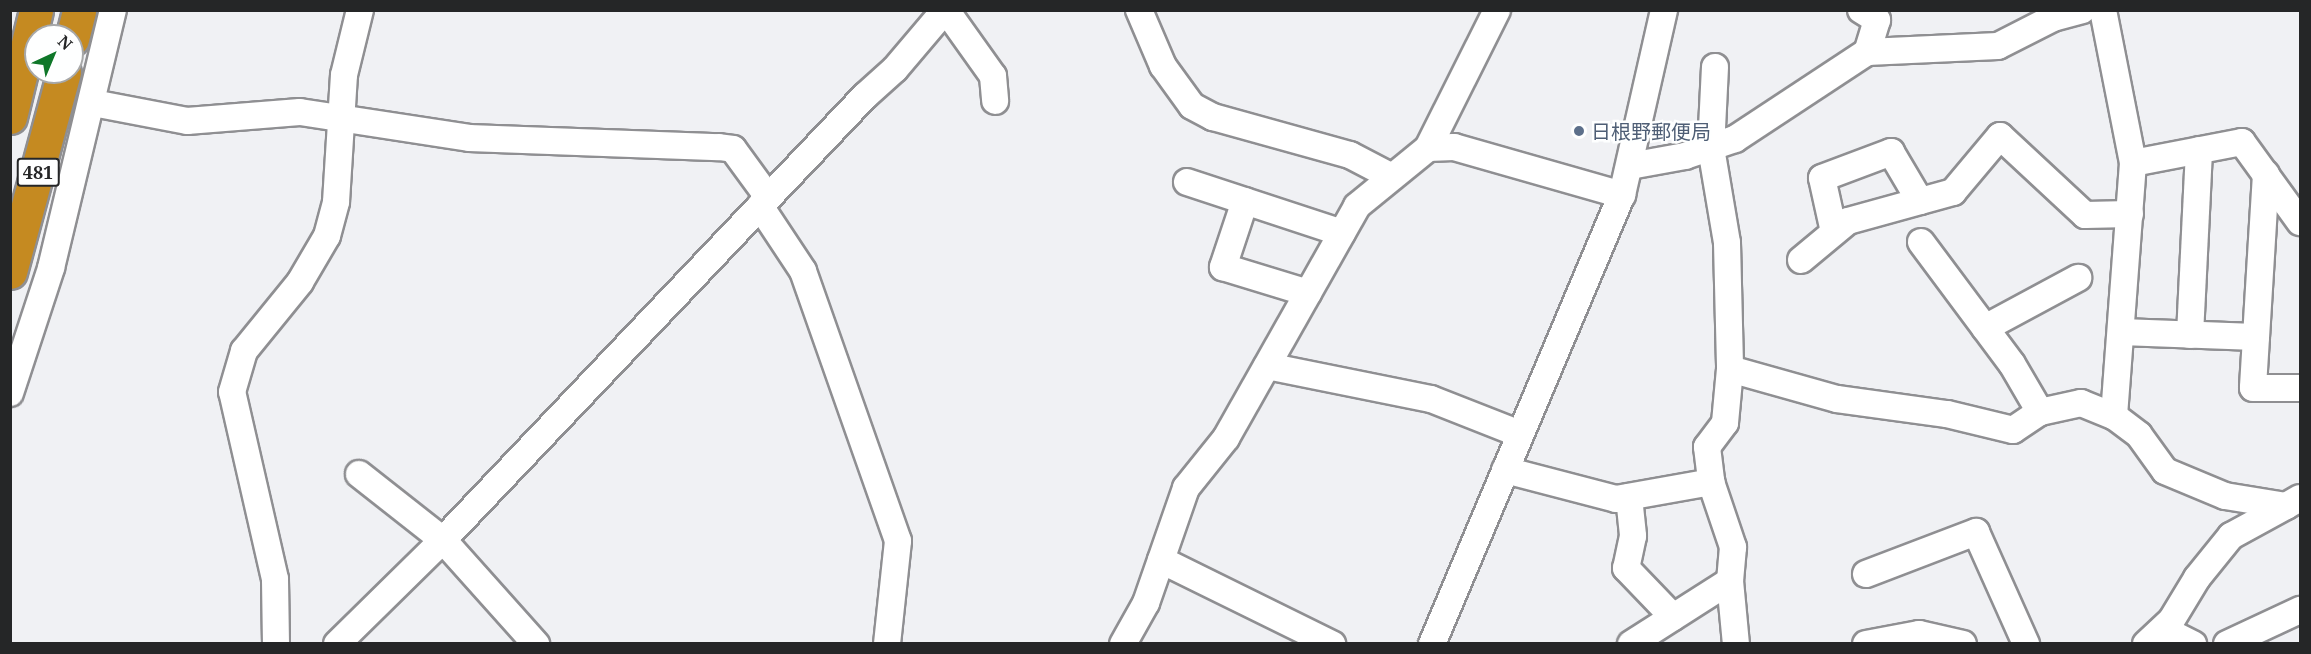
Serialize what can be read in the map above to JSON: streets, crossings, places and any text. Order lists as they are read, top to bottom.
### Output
{
  "streets": {
    "highway": ["481"]
  },
  "places": ["日根野郵便局"],
  "north": "top right"
}
